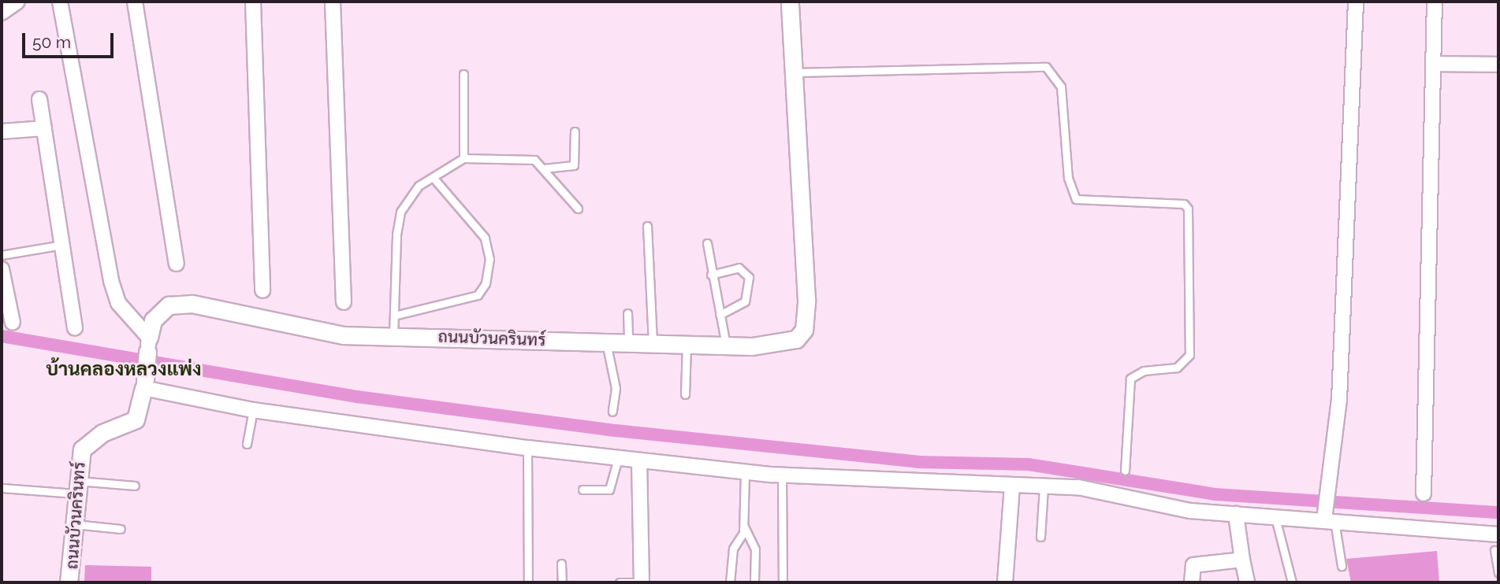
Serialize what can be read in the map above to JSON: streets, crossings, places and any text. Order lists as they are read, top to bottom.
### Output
{
  "streets": {
    "street": ["ถนนบัวนครินทร์"]
  },
  "districts": ["บ้านคลองหลวงแพ่ง"],
  "scale_bar": "50 m"
}
